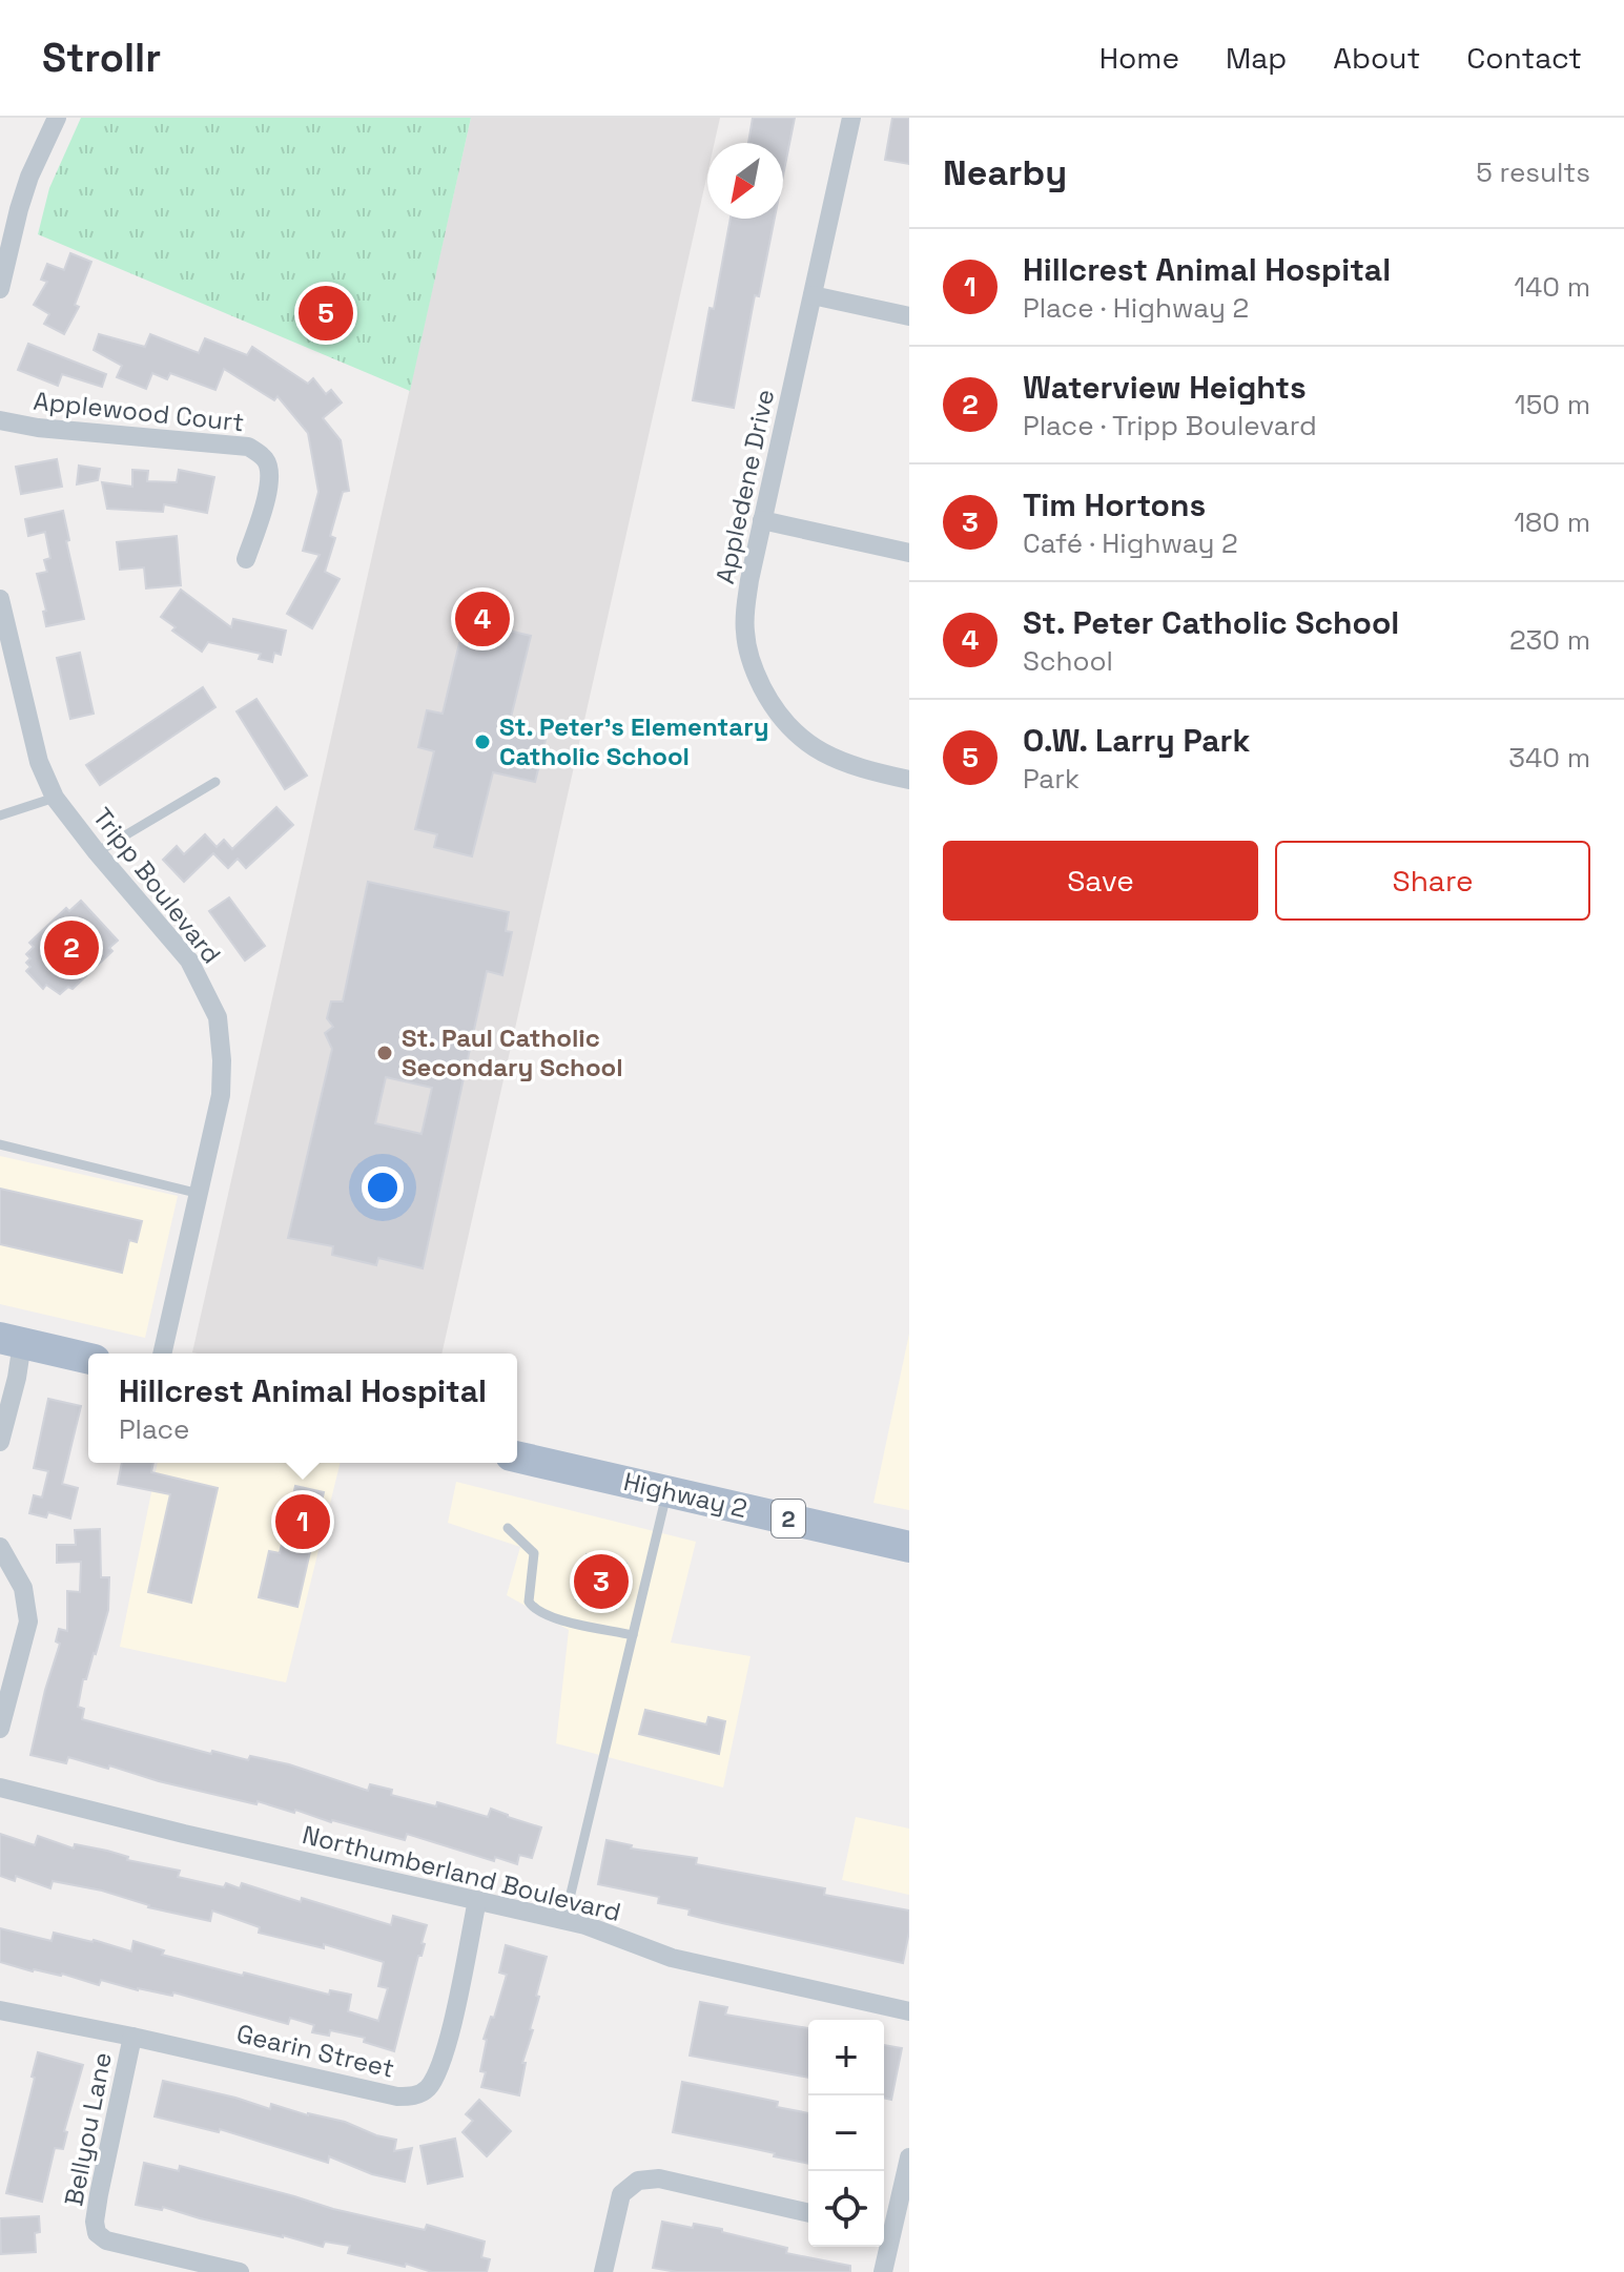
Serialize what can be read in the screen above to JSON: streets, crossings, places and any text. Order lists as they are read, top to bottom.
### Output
{
  "streets": {
    "main road": ["Highway 2", "2"],
    "street": [
      "Applewood Court",
      "Appledene Drive",
      "Tripp Boulevard",
      "Northumberland Boulevard",
      "Gearin Street",
      "Bellyou Lane"
    ]
  },
  "crossings": [
    ["Northumberland Boulevard", "Gearin Street"],
    ["Gearin Street", "Bellyou Lane"]
  ],
  "places": ["St. Peter's Elementary Catholic School", "St. Paul Catholic Secondary School"],
  "north": "bottom left",
  "page": {
    "header": "Strollr",
    "nav": [
      "Home",
      "Map",
      "About",
      "Contact"
    ],
    "heading": ["Nearby", "5 results"],
    "list": [
      {
        "mark": "1",
        "name": "Hillcrest Animal Hospital",
        "note": "Place · Highway 2",
        "value": "140 m"
      },
      {
        "mark": "2",
        "name": "Waterview Heights",
        "note": "Place · Tripp Boulevard",
        "value": "150 m"
      },
      {
        "mark": "3",
        "name": "Tim Hortons",
        "note": "Café · Highway 2",
        "value": "180 m"
      },
      {
        "mark": "4",
        "name": "St. Peter Catholic School",
        "note": "School",
        "value": "230 m"
      },
      {
        "mark": "5",
        "name": "O.W. Larry Park",
        "note": "Park",
        "value": "340 m"
      }
    ],
    "pins": [
      "5",
      "4",
      "2",
      "1",
      "3"
    ],
    "buttons": ["Save", "Share"],
    "popup": ["Hillcrest Animal Hospital", "Place"],
    "map_buttons": ["+", "−"]
  }
}
